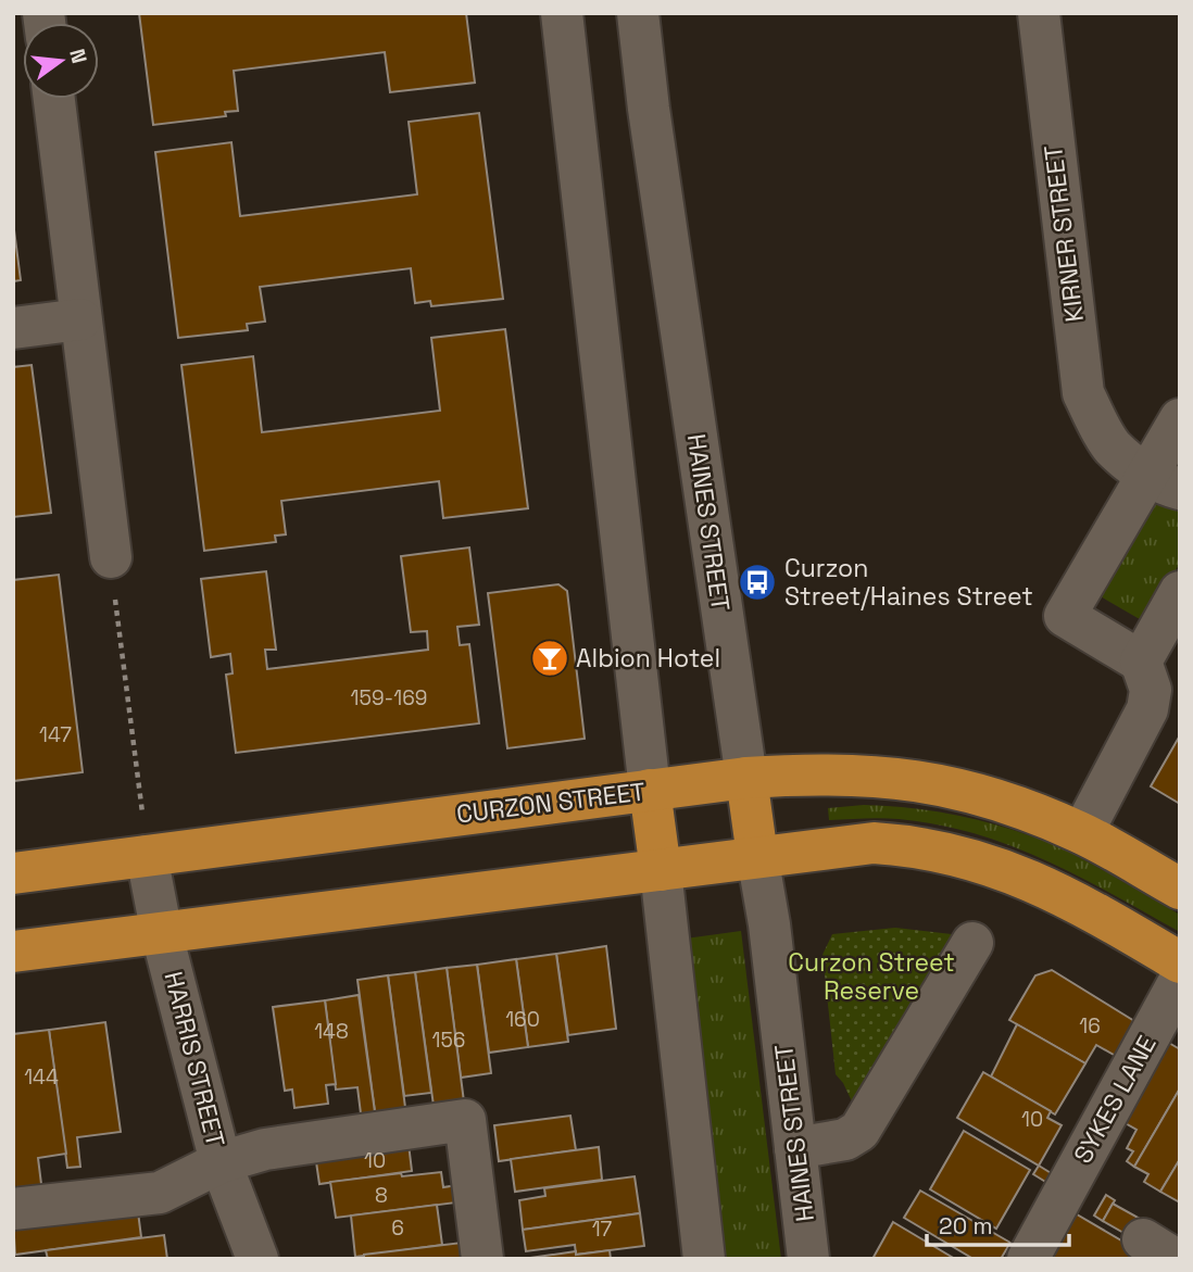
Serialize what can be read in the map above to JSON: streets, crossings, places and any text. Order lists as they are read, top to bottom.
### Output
{
  "streets": {
    "highway": ["HAINES STREET", "CURZON STREET"],
    "street": ["KIRNER STREET", "HARRIS STREET", "SYKES LANE"]
  },
  "crossings": [
    ["HAINES STREET", "CURZON STREET"],
    ["CURZON STREET", "HARRIS STREET"]
  ],
  "parks": ["Curzon Street Reserve"],
  "places": {
    "bus stop": ["Curzon Street/Haines Street"],
    "bar": ["Albion Hotel"]
  },
  "house_numbers": [
    "159-169",
    "147",
    "160",
    "16",
    "148",
    "156",
    "144",
    "10",
    "10",
    "8",
    "6",
    "17"
  ],
  "scale_bar": "20 m",
  "north": "right"
}
